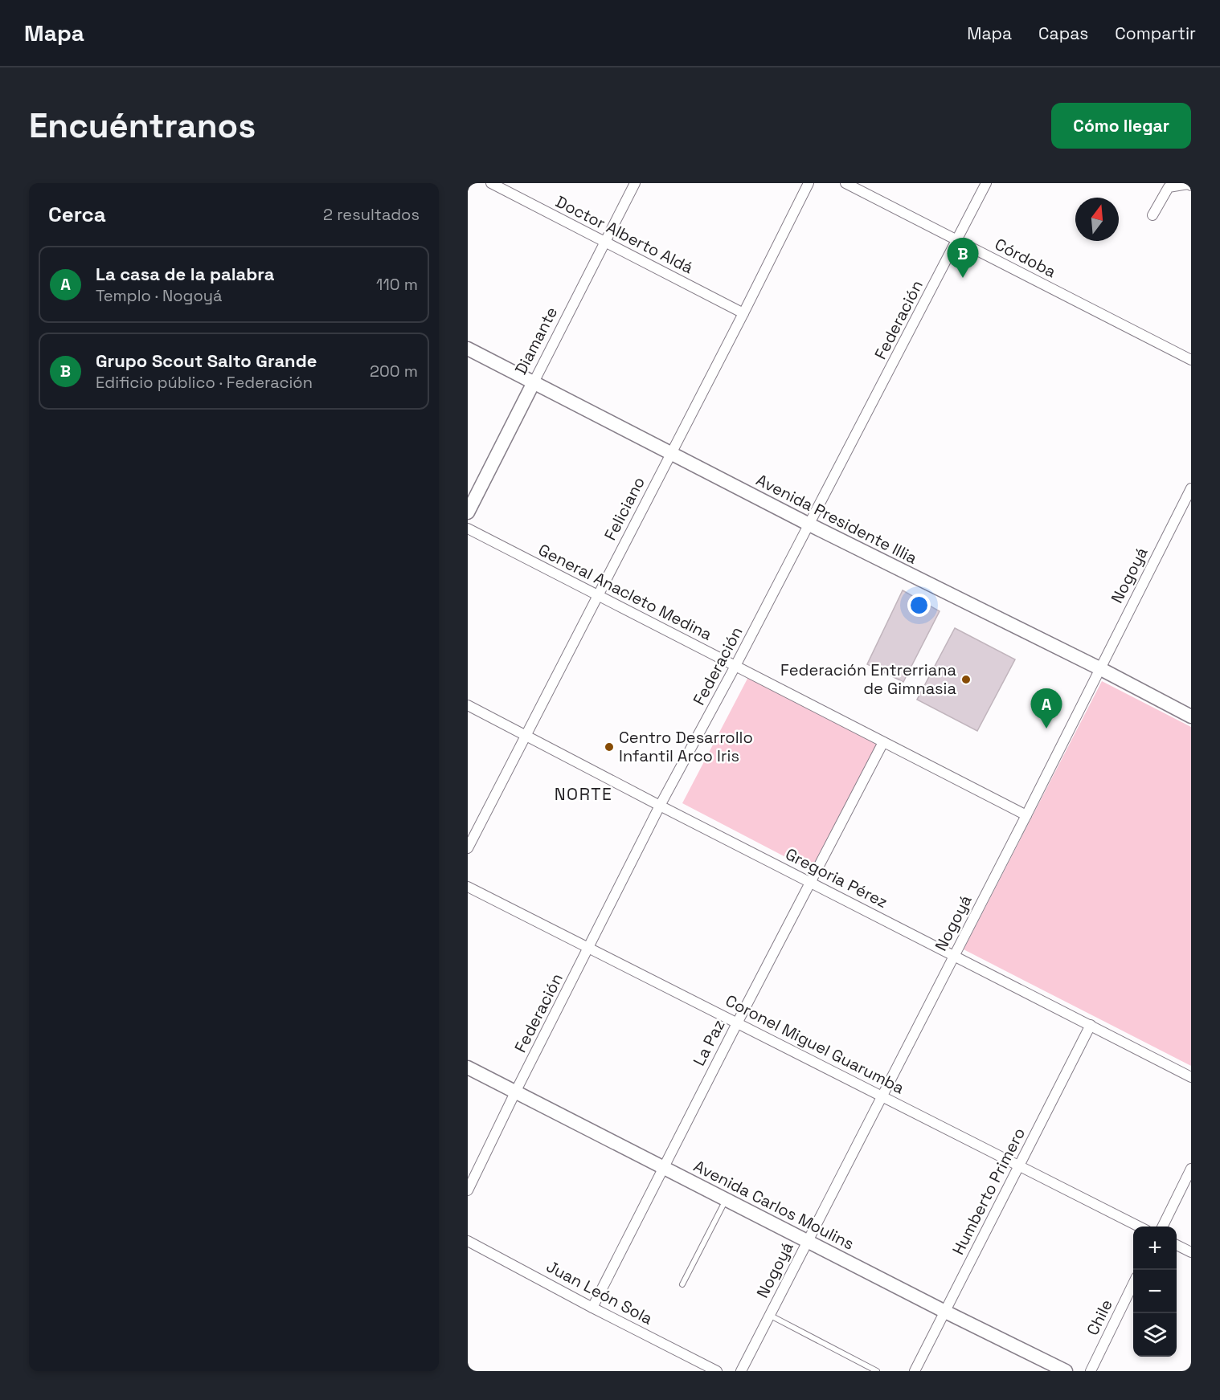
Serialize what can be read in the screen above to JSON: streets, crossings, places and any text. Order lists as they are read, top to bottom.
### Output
{
  "streets": {
    "street": [
      "Doctor Alberto Aldá",
      "Córdoba",
      "Federación",
      "Diamante",
      "Feliciano",
      "Avenida Presidente Illia",
      "Nogoyá",
      "General Anacleto Medina",
      "Gregoria Pérez",
      "La Paz",
      "Coronel Miguel Guarumba",
      "Humberto Primero",
      "Avenida Carlos Moulins",
      "Juan León Sola",
      "Chile"
    ]
  },
  "crossings": [
    ["Doctor Alberto Aldá", "Diamante"],
    ["Doctor Alberto Aldá", "Feliciano"],
    ["Córdoba", "Federación"],
    ["Federación", "Avenida Presidente Illia"],
    ["Federación", "General Anacleto Medina"],
    ["Federación", "Gregoria Pérez"],
    ["Federación", "Coronel Miguel Guarumba"],
    ["Federación", "Avenida Carlos Moulins"],
    ["Diamante", "Avenida Presidente Illia"],
    ["Feliciano", "Avenida Presidente Illia"],
    ["Feliciano", "General Anacleto Medina"],
    ["Feliciano", "Gregoria Pérez"],
    ["Avenida Presidente Illia", "Nogoyá"],
    ["Nogoyá", "General Anacleto Medina"],
    ["Nogoyá", "Gregoria Pérez"],
    ["Nogoyá", "Coronel Miguel Guarumba"],
    ["Nogoyá", "Avenida Carlos Moulins"],
    ["General Anacleto Medina", "La Paz"],
    ["Gregoria Pérez", "La Paz"],
    ["Gregoria Pérez", "Humberto Primero"],
    ["La Paz", "Coronel Miguel Guarumba"],
    ["La Paz", "Avenida Carlos Moulins"],
    ["La Paz", "Juan León Sola"],
    ["Coronel Miguel Guarumba", "Humberto Primero"],
    ["Humberto Primero", "Avenida Carlos Moulins"]
  ],
  "districts": ["NORTE"],
  "places": ["Federación Entrerriana de Gimnasia", "Centro Desarrollo Infantil Arco Iris"],
  "north": "top",
  "page": {
    "header": "Mapa",
    "nav": ["Mapa", "Capas", "Compartir"],
    "buttons": "Cómo llegar",
    "title": "Encuéntranos",
    "heading": ["Cerca", "2 resultados"],
    "pins": ["B", "A"],
    "list": [
      {
        "mark": "A",
        "name": "La casa de la palabra",
        "note": "Templo · Nogoyá",
        "value": "110 m"
      },
      {
        "mark": "B",
        "name": "Grupo Scout Salto Grande",
        "note": "Edificio público · Federación",
        "value": "200 m"
      }
    ],
    "map_buttons": ["+", "−"]
  }
}
